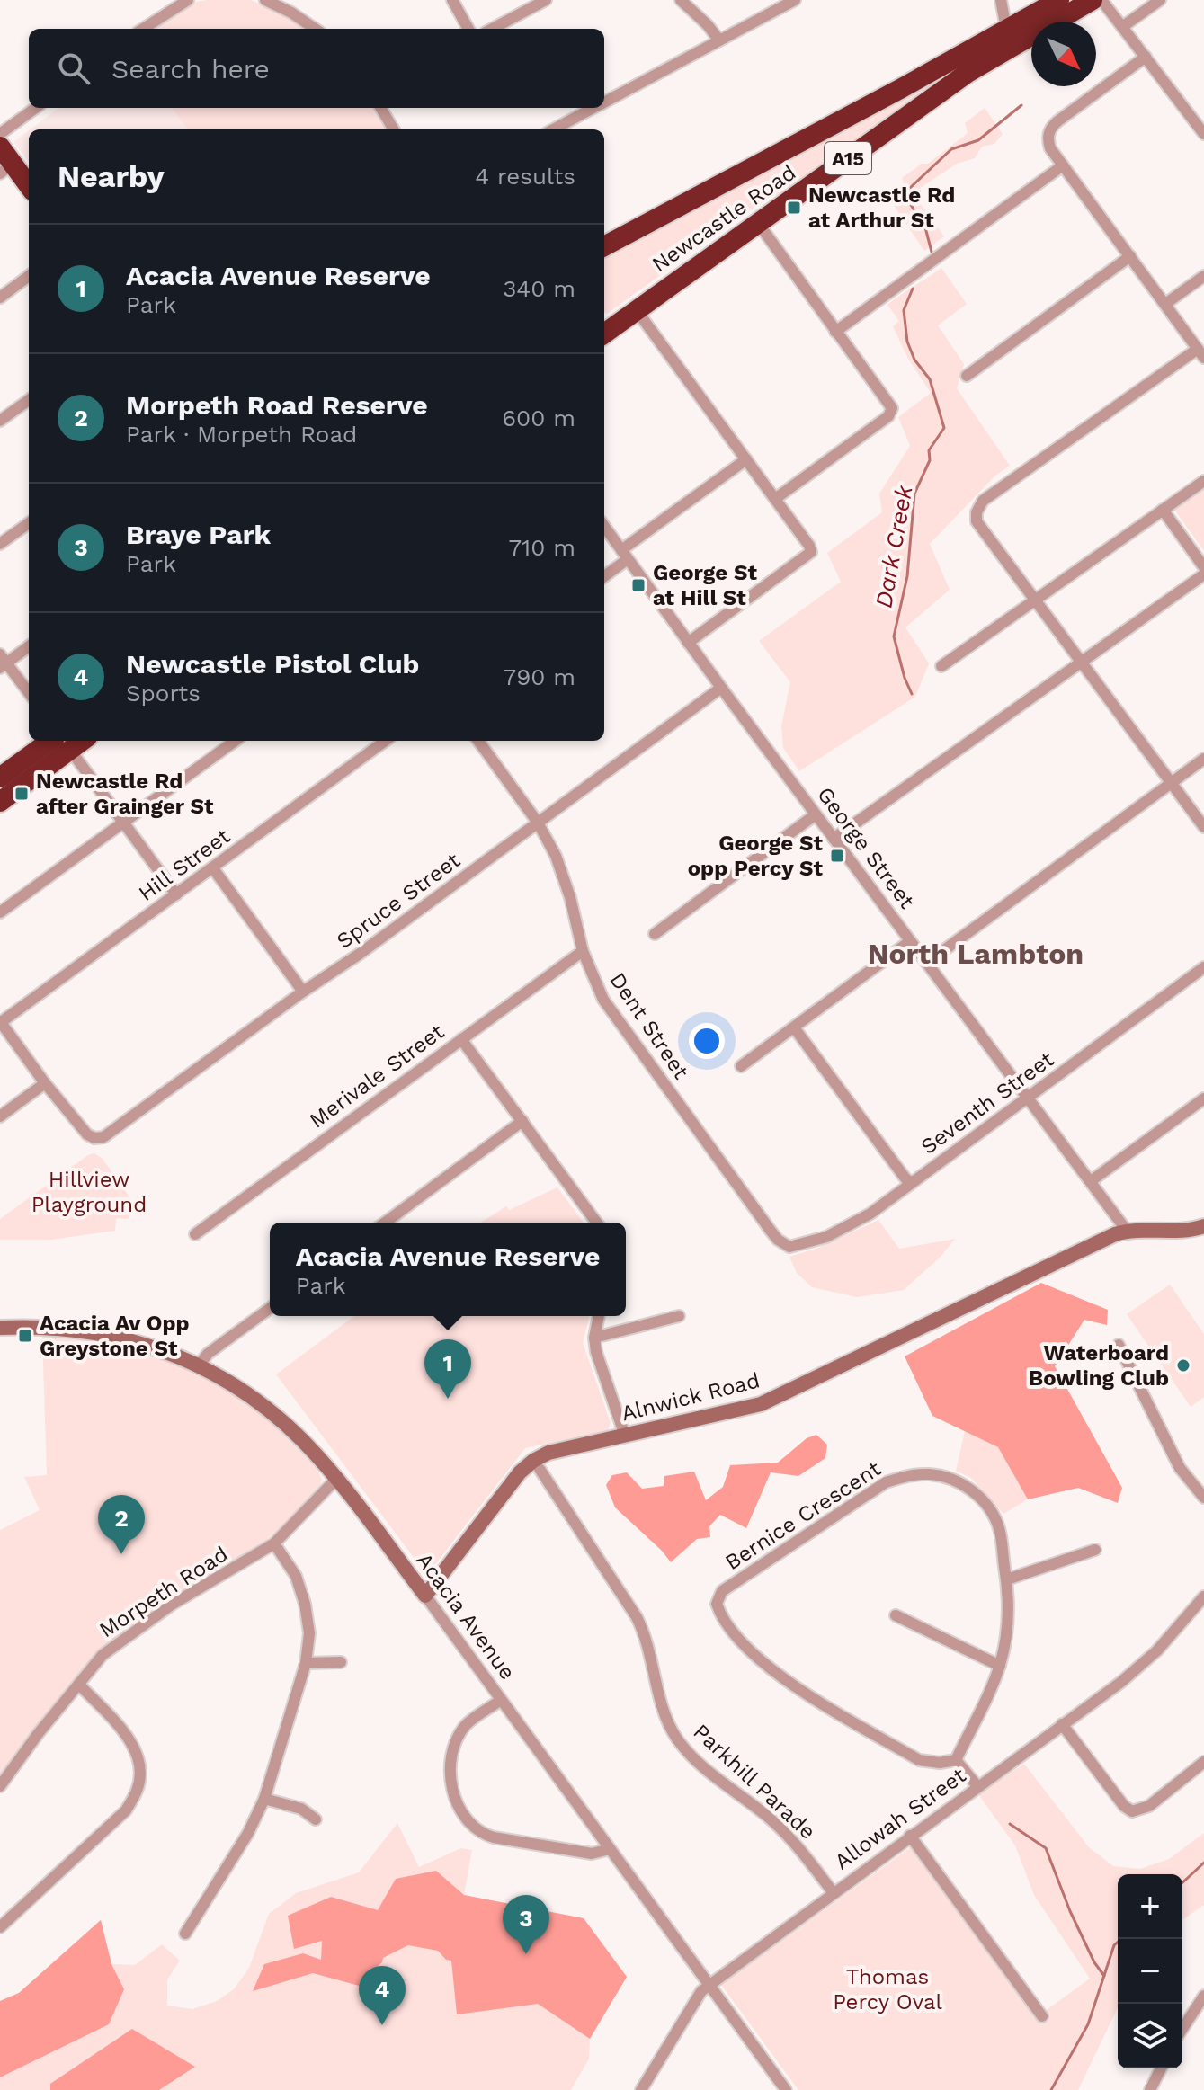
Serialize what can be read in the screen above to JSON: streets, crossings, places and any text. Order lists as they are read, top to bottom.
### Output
{
  "streets": {
    "highway": ["A15", "Newcastle Road"],
    "street": [
      "George Street",
      "Hill Street",
      "Spruce Street",
      "Dent Street",
      "Merivale Street",
      "Seventh Street",
      "Alnwick Road",
      "Bernice Crescent",
      "Morpeth Road",
      "Acacia Avenue",
      "Parkhill Parade",
      "Allowah Street"
    ]
  },
  "crossings": [
    ["George Street", "Spruce Street"],
    ["George Street", "Seventh Street"],
    ["George Street", "Alnwick Road"],
    ["Spruce Street", "Dent Street"],
    ["Dent Street", "Merivale Street"],
    ["Dent Street", "Seventh Street"],
    ["Alnwick Road", "Acacia Avenue"],
    ["Morpeth Road", "Acacia Avenue"],
    ["Acacia Avenue", "Allowah Street"],
    ["Parkhill Parade", "Allowah Street"]
  ],
  "districts": ["North Lambton"],
  "water": ["Dark Creek"],
  "parks": ["Hillview Playground", "Thomas Percy Oval"],
  "places": {
    "transit": [
      "Newcastle Rd at Arthur St",
      "George St at Hill St",
      "Newcastle Rd after Grainger St",
      "George St opp Percy St",
      "Acacia Av Opp Greystone St"
    ],
    "other": ["Waterboard Bowling Club"]
  },
  "north": "bottom right",
  "page": {
    "search": "Search here",
    "heading": ["Nearby", "4 results"],
    "list": [
      {
        "mark": "1",
        "name": "Acacia Avenue Reserve",
        "note": "Park",
        "value": "340 m"
      },
      {
        "mark": "2",
        "name": "Morpeth Road Reserve",
        "note": "Park · Morpeth Road",
        "value": "600 m"
      },
      {
        "mark": "3",
        "name": "Braye Park",
        "note": "Park",
        "value": "710 m"
      },
      {
        "mark": "4",
        "name": "Newcastle Pistol Club",
        "note": "Sports",
        "value": "790 m"
      }
    ],
    "popup": ["Acacia Avenue Reserve", "Park"],
    "pins": [
      "1",
      "2",
      "3",
      "4"
    ],
    "map_buttons": ["+", "−"]
  }
}
